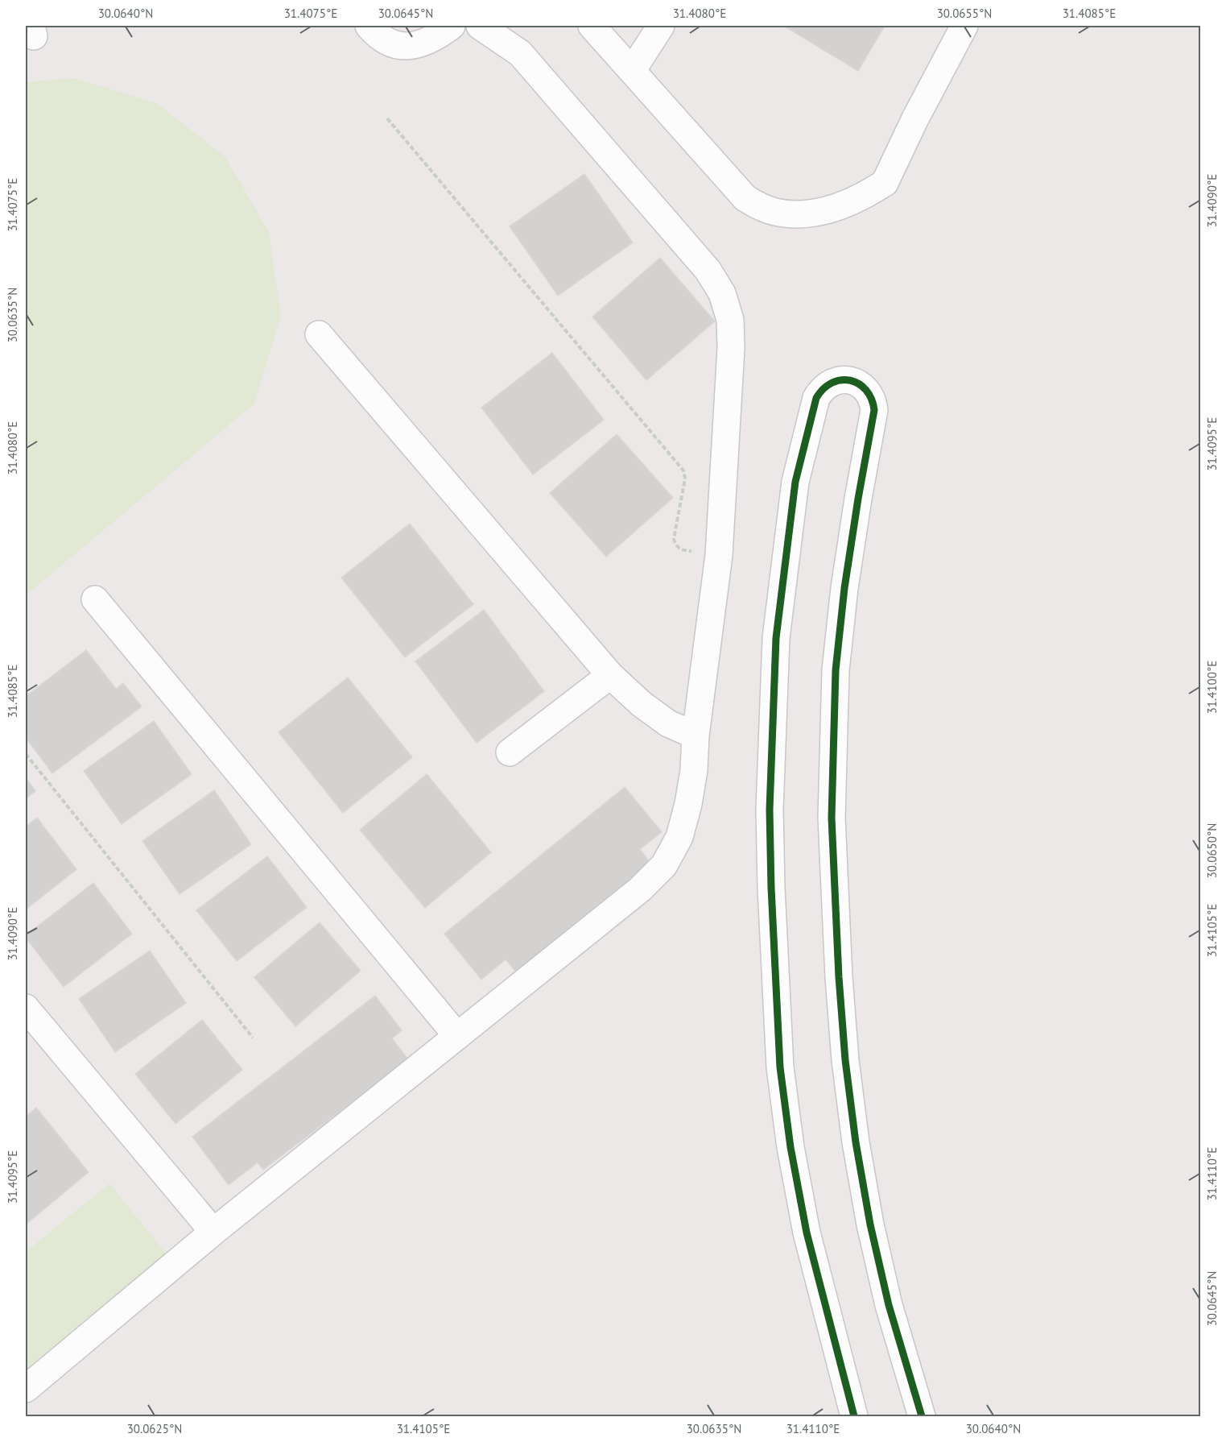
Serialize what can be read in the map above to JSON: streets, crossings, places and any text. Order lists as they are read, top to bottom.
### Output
{
  "coordinates": [
    "30.0640°N",
    "31.4075°E",
    "30.0645°N",
    "31.4080°E",
    "30.0655°N",
    "31.4085°E",
    "31.4090°E",
    "30.0635°N",
    "31.4095°E",
    "31.4100°E",
    "30.0650°N",
    "31.4105°E",
    "31.4110°E",
    "30.0625°N"
  ]
}
